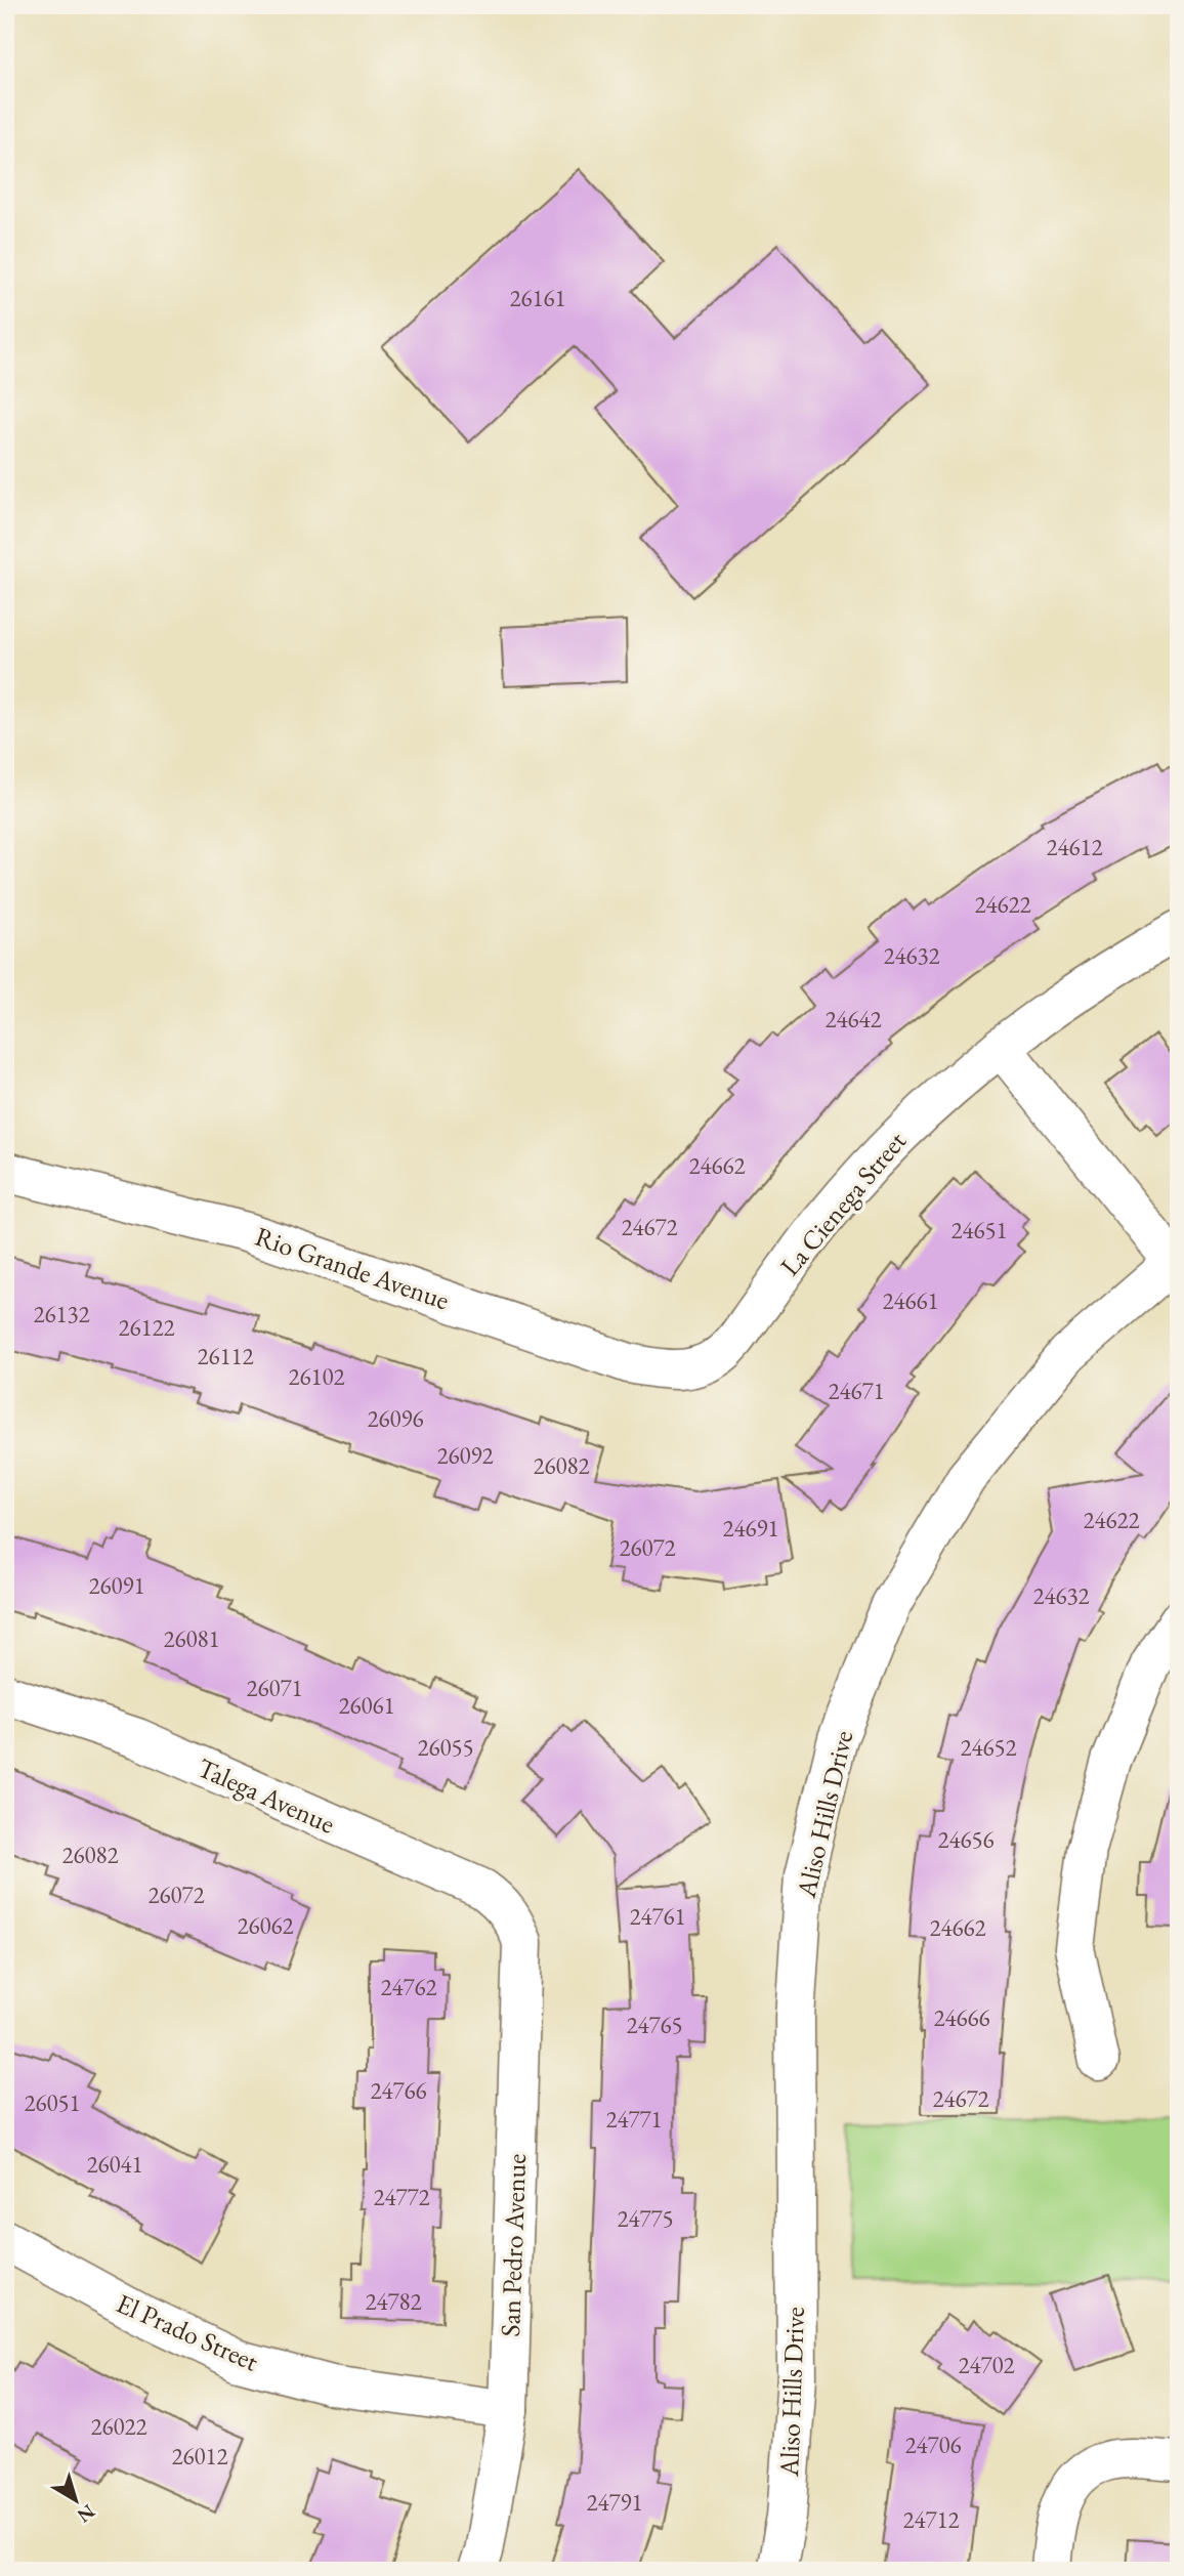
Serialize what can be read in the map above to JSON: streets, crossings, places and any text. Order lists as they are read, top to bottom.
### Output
{
  "streets": {
    "street": [
      "La Cienega Street",
      "Rio Grande Avenue",
      "Talega Avenue",
      "Aliso Hills Drive",
      "San Pedro Avenue",
      "El Prado Street"
    ]
  },
  "crossings": [
    ["La Cienega Street", "Rio Grande Avenue"],
    ["Talega Avenue", "San Pedro Avenue"],
    ["San Pedro Avenue", "El Prado Street"]
  ],
  "house_numbers": [
    "26161",
    "24612",
    "24622",
    "24632",
    "24642",
    "24662",
    "24672",
    "24651",
    "24661",
    "26132",
    "26122",
    "26112",
    "26102",
    "24671",
    "26096",
    "26092",
    "26082",
    "24622",
    "24691",
    "26072",
    "26091",
    "24632",
    "26081",
    "26071",
    "26061",
    "26055",
    "24652",
    "24656",
    "26082",
    "26072",
    "24761",
    "26062",
    "24662",
    "24762",
    "24666",
    "24765",
    "24766",
    "24672",
    "26051",
    "24771",
    "26041",
    "24772",
    "24775",
    "24782",
    "24702",
    "26022",
    "24706",
    "26012",
    "24791",
    "24712"
  ],
  "north": "bottom right"
}
